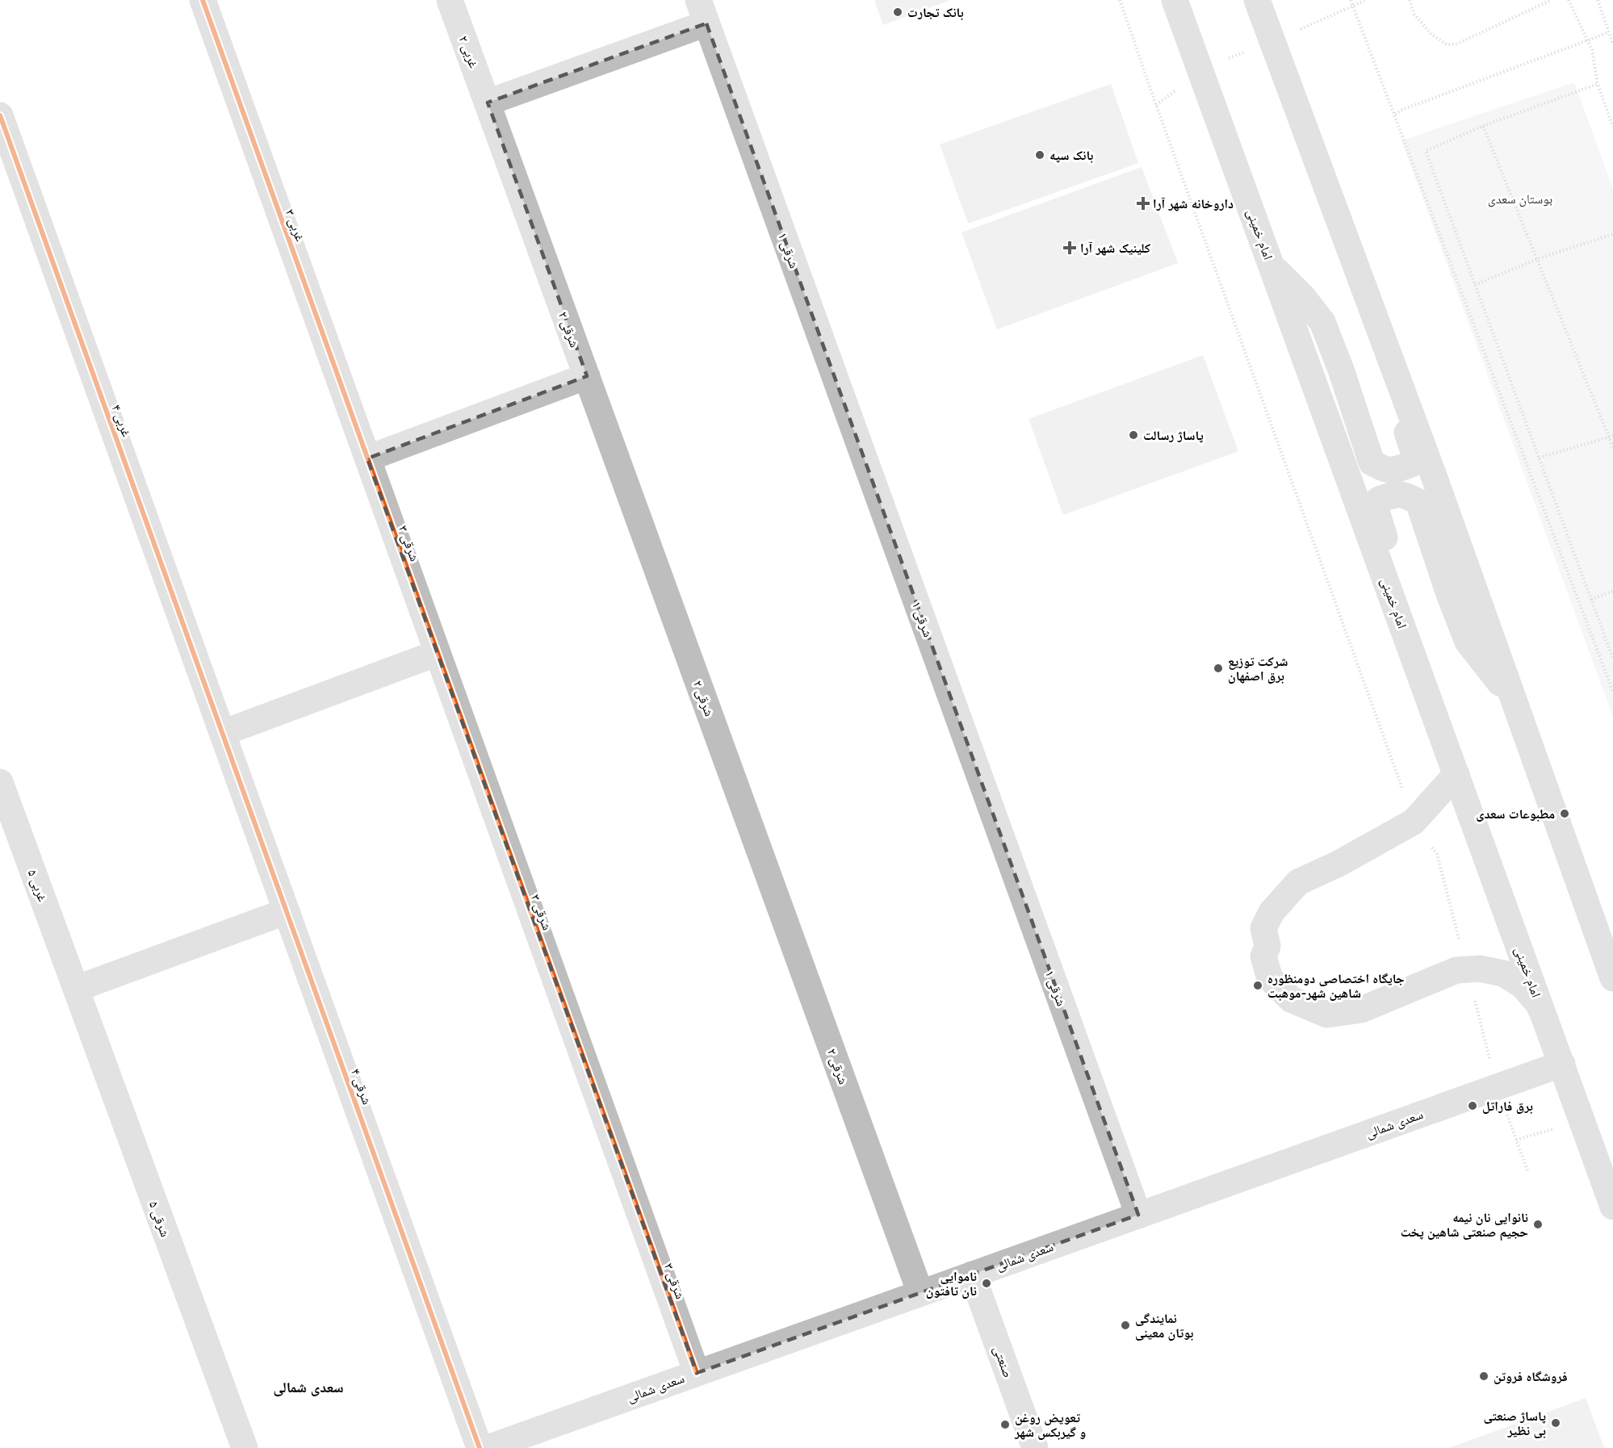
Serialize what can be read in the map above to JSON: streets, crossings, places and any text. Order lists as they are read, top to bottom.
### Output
{
  "streets": {
    "street": [
      "۲ غربی",
      "۳ غربی",
      "امام خمینی",
      "۱ شرقی",
      "۲ شرقی",
      "۴ غربی",
      "۳ شرقی",
      "۵ غربی",
      "۴ شرقی",
      "سعدی شمالی",
      "۵ شرقی",
      "صنعتی"
    ]
  },
  "crossings": [
    ["۲ غربی", "۲ شرقی"],
    ["۳ غربی", "۳ شرقی"],
    ["امام خمینی", "سعدی شمالی"],
    ["۱ شرقی", "سعدی شمالی"],
    ["۲ شرقی", "سعدی شمالی"],
    ["۴ غربی", "۴ شرقی"],
    ["۳ شرقی", "سعدی شمالی"],
    ["۵ غربی", "۵ شرقی"],
    ["سعدی شمالی", "صنعتی"]
  ],
  "districts": ["سعدی شمالی"],
  "parks": ["بوستان سعدی"],
  "places": {
    "other": [
      "بانک تجارت",
      "بانک سپه",
      "پاساژ رسالت",
      "شرکت توزیع برق اصفهان",
      "مطبوعات سعدی",
      "جایگاه اختصاصی دومنظوره شاهین شهر-موهبت",
      "برق فاراتل",
      "نانوایی نان نیمه حجیم صنعتی شاهین پخت",
      "ناموایی نان تافتون",
      "نمایندگی بوتان معینی",
      "فروشگاه فروتن",
      "پاساژ صنعتی بی نظیر",
      "تعویض روغن و گیربکس شهر"
    ],
    "health": ["داروخانه شهر آرا", "کلینیک شهر آرا"]
  }
}
